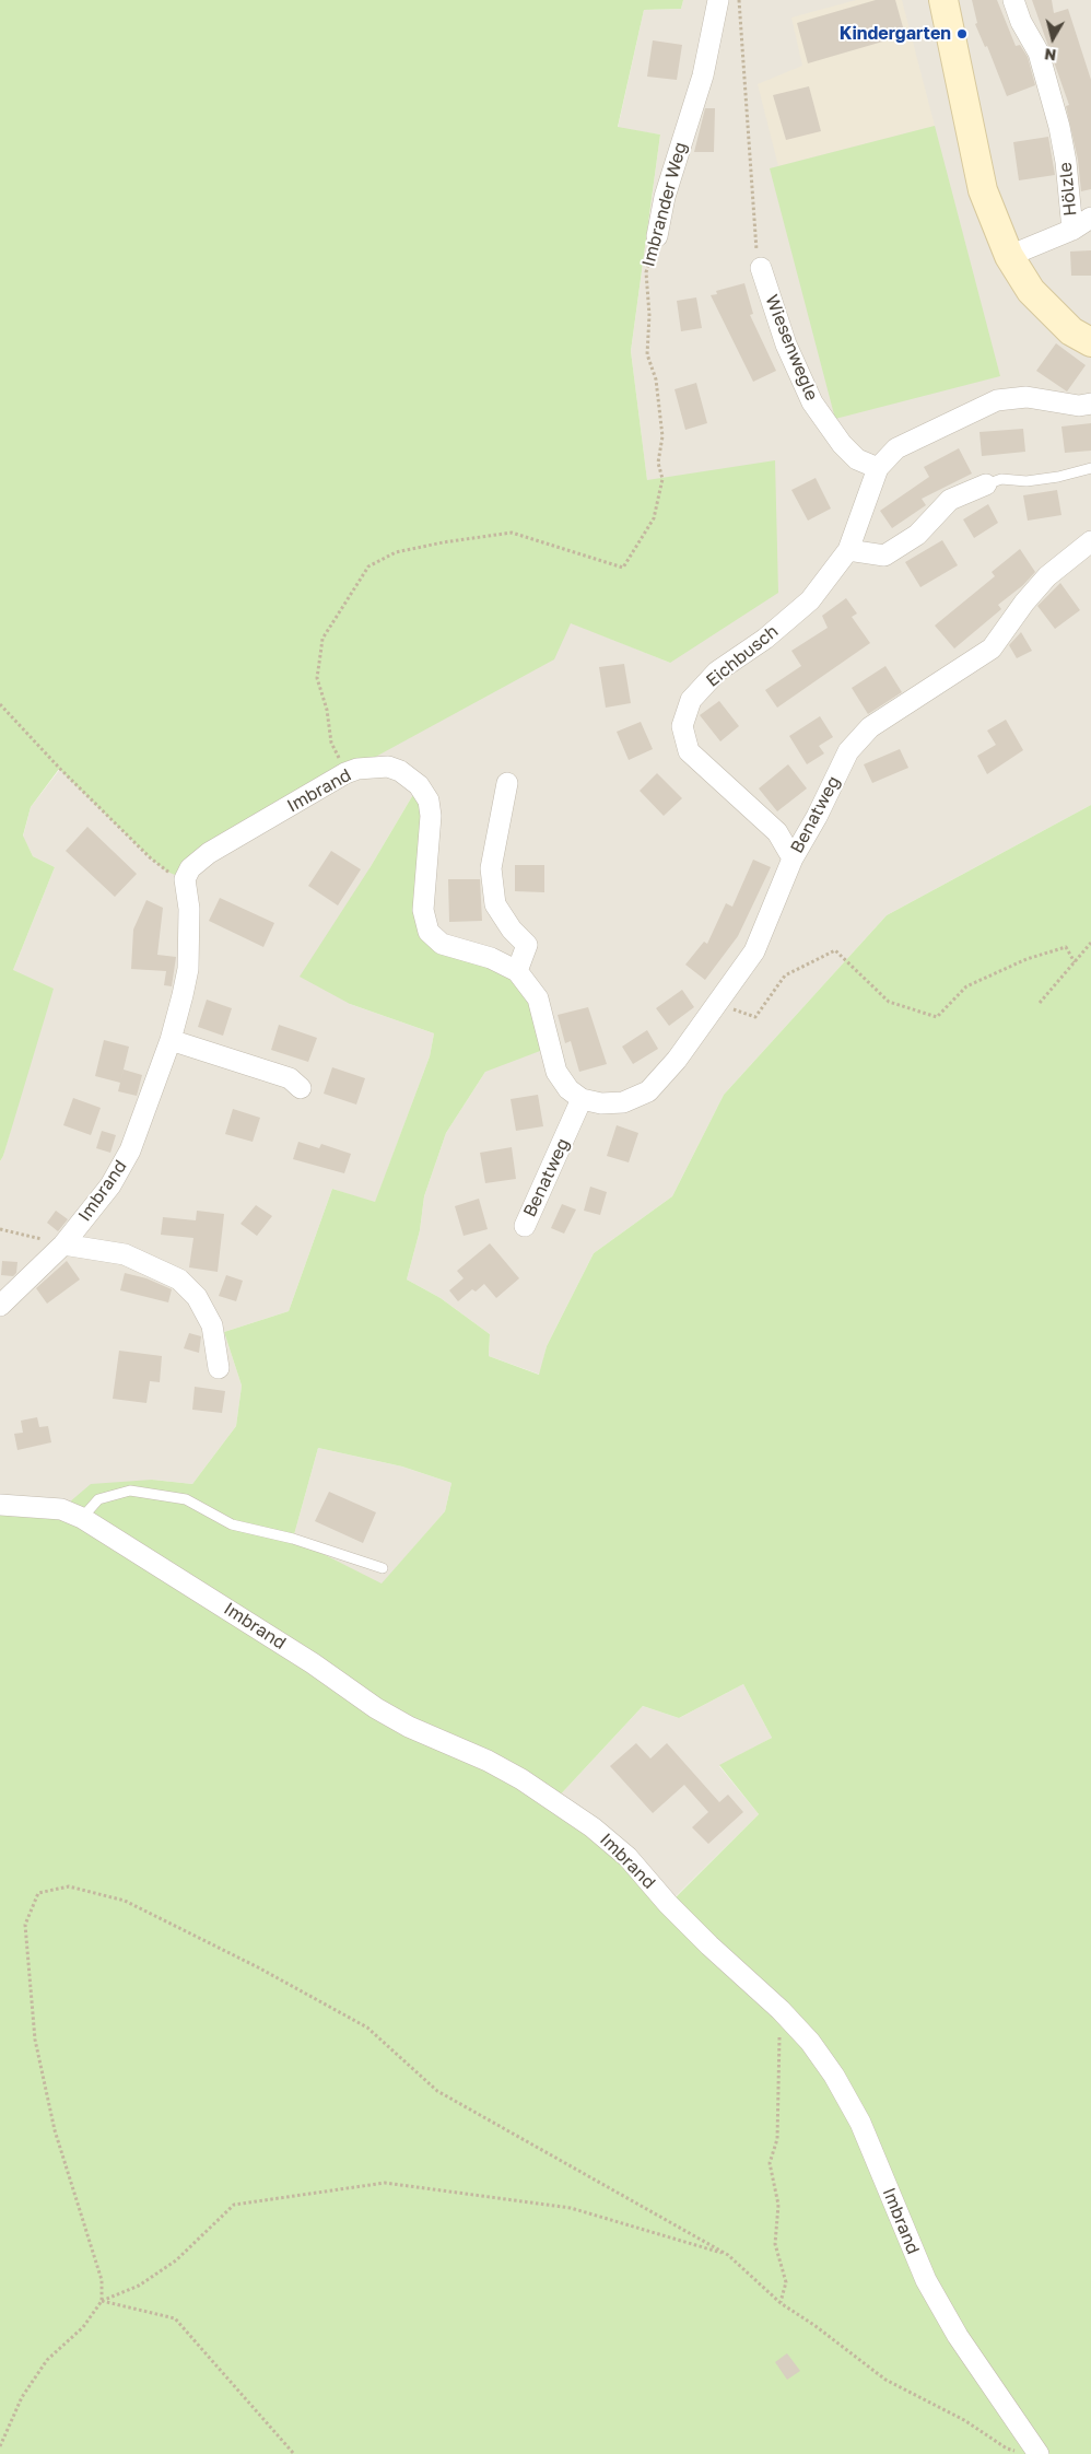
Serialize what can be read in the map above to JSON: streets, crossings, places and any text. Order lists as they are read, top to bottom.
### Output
{
  "streets": {
    "street": [
      "Hölzle",
      "Imbrander Weg",
      "Wiesenwegle",
      "Eichbusch",
      "Imbrand",
      "Benatweg"
    ]
  },
  "crossings": [
    ["Imbrander Weg", "Imbrand"],
    ["Wiesenwegle", "Eichbusch"],
    ["Eichbusch", "Benatweg"]
  ],
  "places": ["Kindergarten"],
  "north": "bottom"
}
